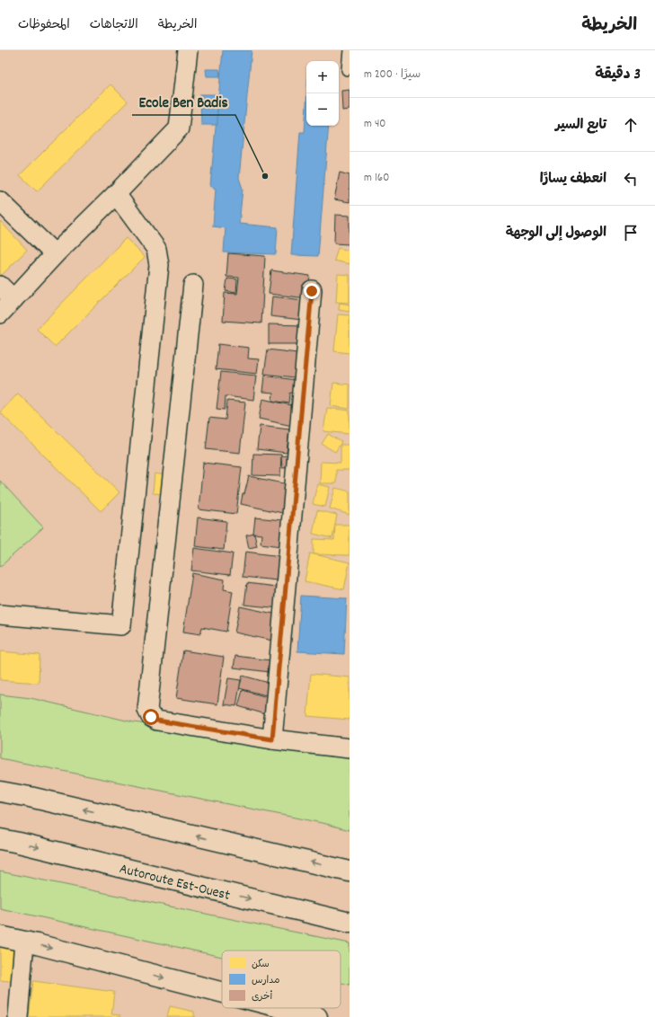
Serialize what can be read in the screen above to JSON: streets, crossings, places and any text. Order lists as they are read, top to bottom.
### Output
{
  "streets": {
    "main road": ["Autoroute Est-Ouest"]
  },
  "places": ["Ecole Ben Badis"],
  "legend": ["سكن", "مدارس", "أخرى"],
  "page": {
    "header": "الخريطة",
    "nav": ["الخريطة", "الاتجاهات", "المحفوظات"],
    "heading": ["3 دقيقة", "سيرًا · 200 m"],
    "map_buttons": ["+", "−"],
    "list": [
      ["تابع السير", "40 m"],
      ["انعطف يسارًا", "160 m"],
      "الوصول إلى الوجهة"
    ]
  }
}
